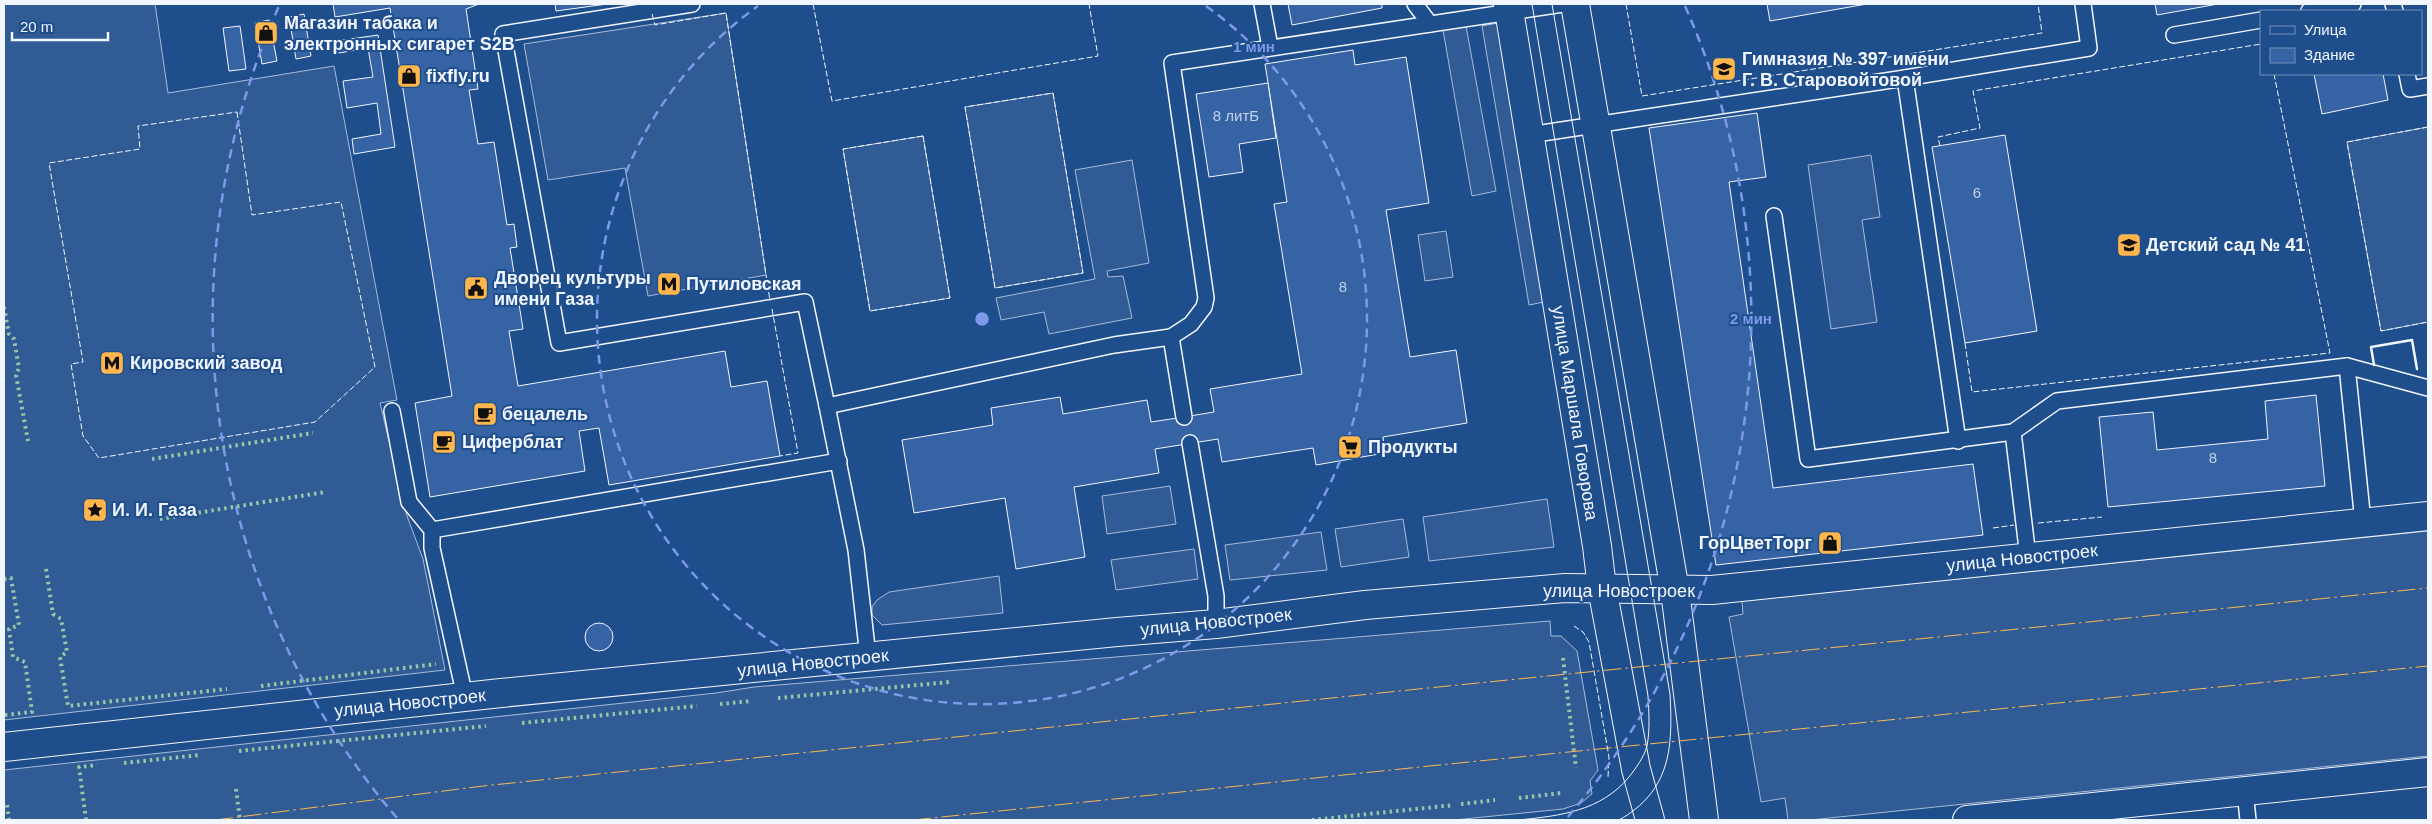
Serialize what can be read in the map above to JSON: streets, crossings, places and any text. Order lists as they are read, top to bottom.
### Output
{
  "streets": {
    "street": ["улица Маршала Говорова", "улица Новостроек"]
  },
  "crossings": [
    ["улица Маршала Говорова", "улица Новостроек"]
  ],
  "places": {
    "shop": ["Магазин табака и электронных сигарет S2B", "fixfly.ru", "ГорЦветТорг"],
    "school or university": ["Гимназия № 397 имени Г. В. Старовойтовой", "Детский сад № 41"],
    "metro station": ["Путиловская", "Кировский завод"],
    "public building": ["Дворец культуры имени Газа"],
    "cafe": ["бецалель", "Циферблат"],
    "supermarket": ["Продукты"],
    "place": ["И. И. Газа"]
  },
  "house_numbers": [
    "8 литБ",
    "6",
    "8",
    "8"
  ],
  "legend": ["Улица", "Здание"],
  "scale_bar": "20 m",
  "rings": ["1 мин", "2 мин"]
}
